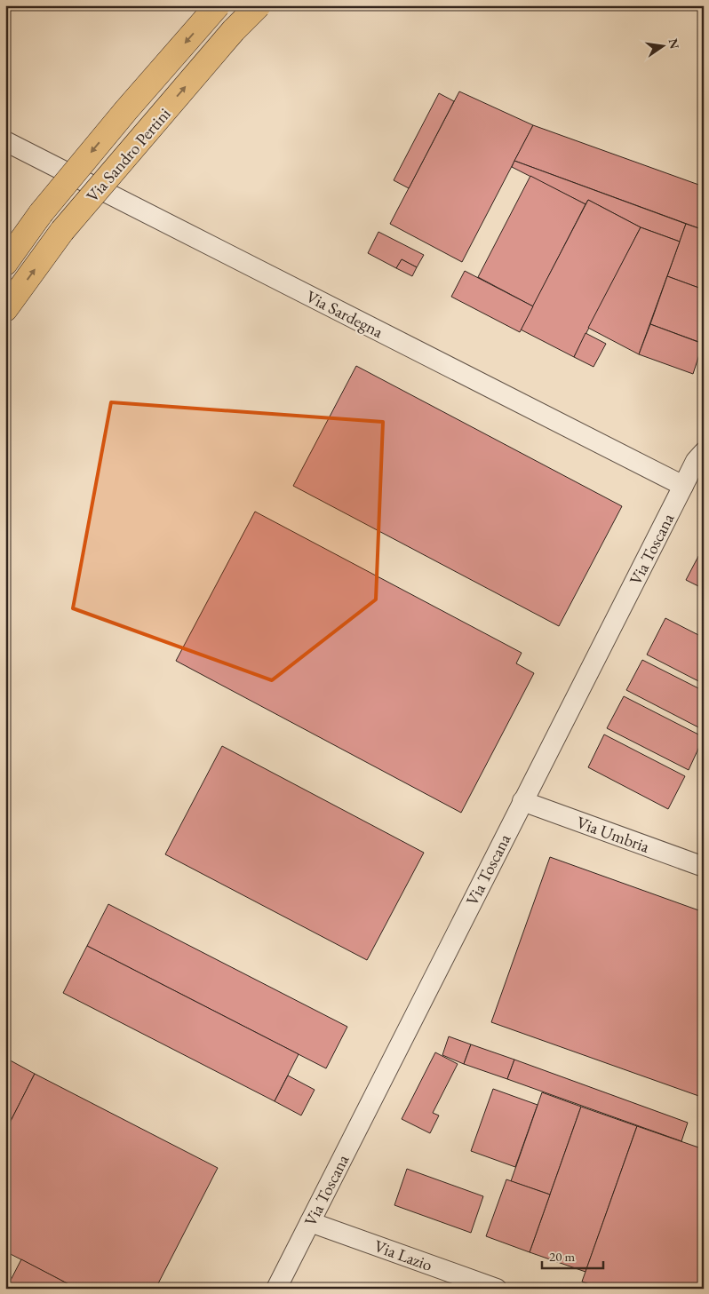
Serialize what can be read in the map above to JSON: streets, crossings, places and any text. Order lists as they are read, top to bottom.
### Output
{
  "streets": {
    "main road": ["Via Sandro Pertini"],
    "street": [
      "Via Sardegna",
      "Via Toscana",
      "Via Umbria",
      "Via Lazio"
    ]
  },
  "crossings": [
    ["Via Sardegna", "Via Toscana"],
    ["Via Toscana", "Via Umbria"],
    ["Via Toscana", "Via Lazio"]
  ],
  "scale_bar": "20 m",
  "north": "right"
}
